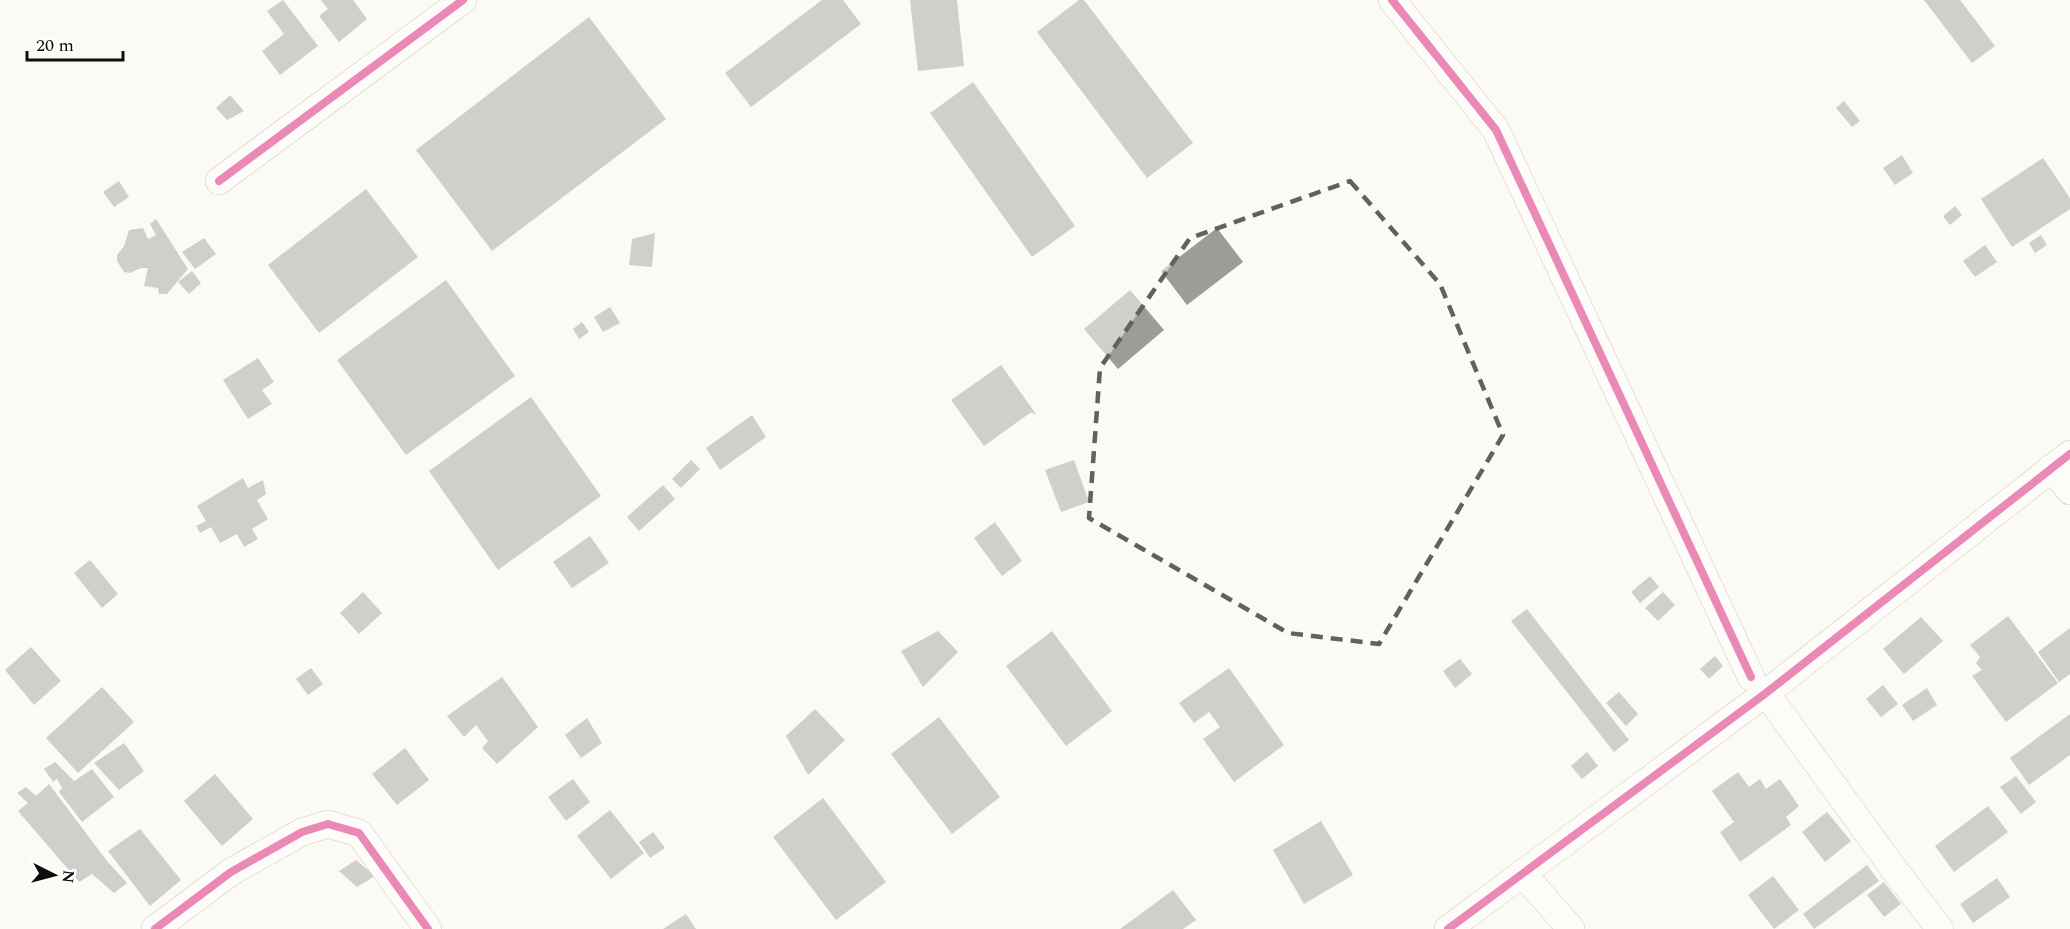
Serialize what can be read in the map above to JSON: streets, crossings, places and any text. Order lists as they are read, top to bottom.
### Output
{
  "scale_bar": "20 m",
  "north": "right"
}
